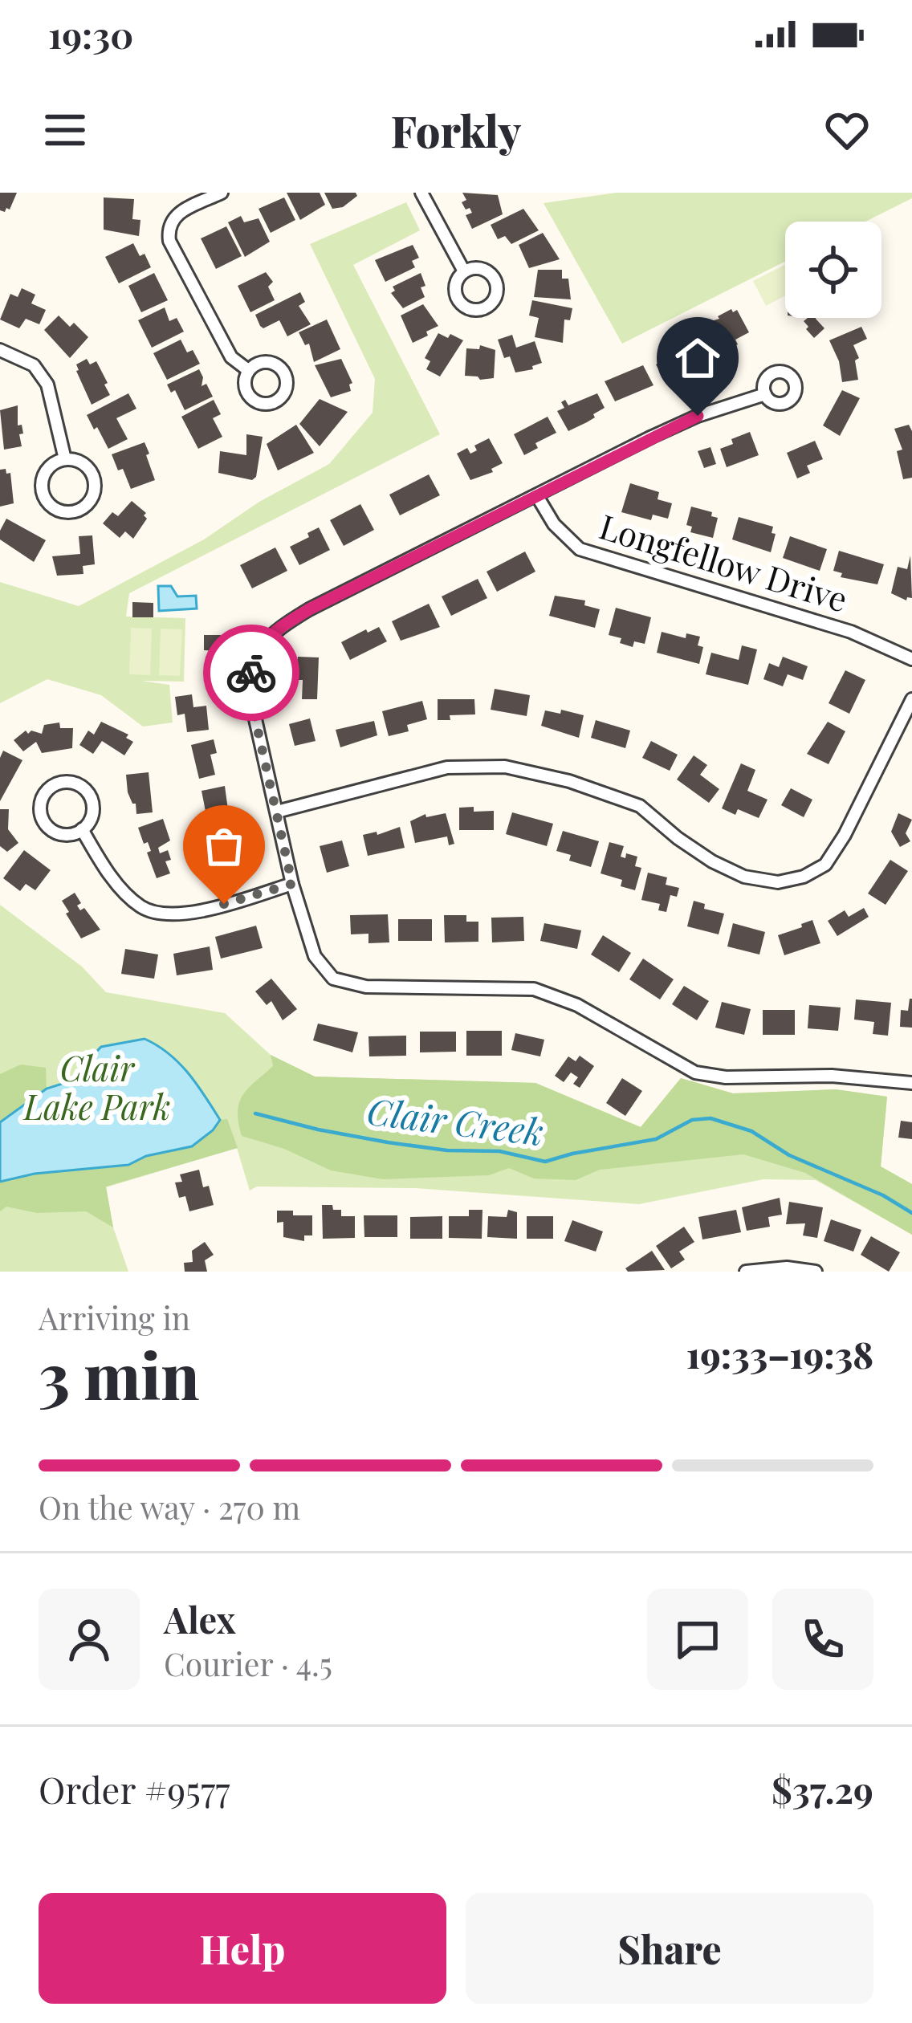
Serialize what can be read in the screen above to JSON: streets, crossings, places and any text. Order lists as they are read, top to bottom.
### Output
{
  "streets": {
    "street": ["Longfellow Drive"]
  },
  "water": ["Clair Creek"],
  "parks": ["Clair Lake Park"],
  "page": {
    "status": "19:30",
    "header": "Forkly",
    "heading": ["3 min", "Arriving in", "19:33–19:38"],
    "panel": [
      "Alex",
      "Courier · 4.5",
      "Order #9577",
      "$37.29"
    ],
    "bar": "On the way · 270 m",
    "buttons": ["Help", "Share"]
  }
}
